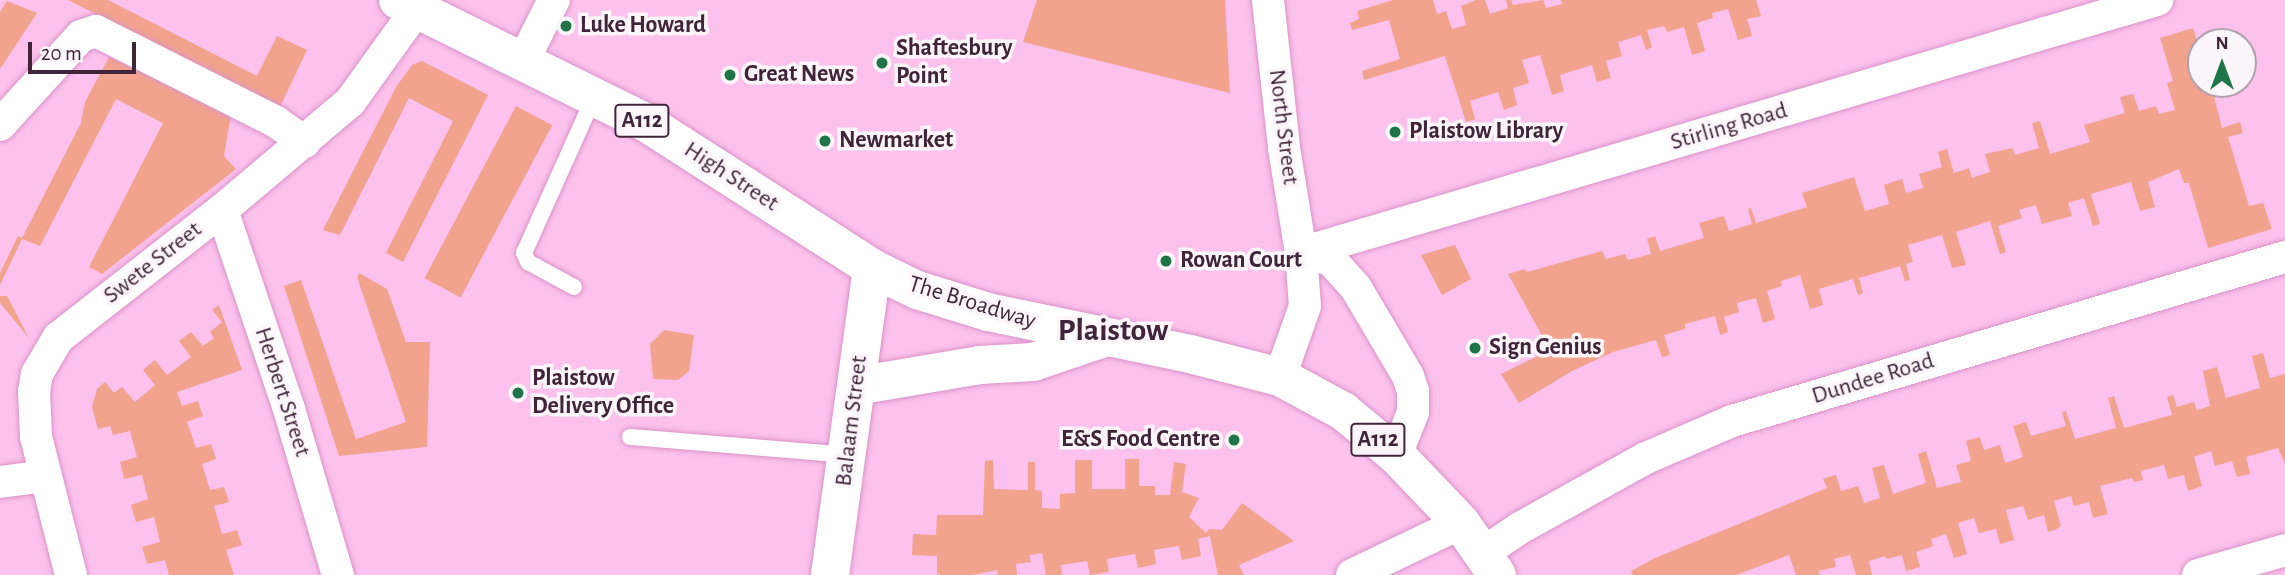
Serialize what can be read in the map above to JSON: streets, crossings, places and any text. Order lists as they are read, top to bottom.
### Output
{
  "streets": {
    "main road": [
      "A112",
      "High Street",
      "The Broadway",
      "Balaam Street"
    ],
    "street": [
      "North Street",
      "Stirling Road",
      "Swete Street",
      "Dundee Road",
      "Herbert Street"
    ]
  },
  "crossings": [
    ["A112", "North Street"],
    ["A112", "The Broadway"],
    ["A112", "Dundee Road"],
    ["North Street", "Stirling Road"],
    ["North Street", "The Broadway"],
    ["High Street", "Swete Street"],
    ["High Street", "The Broadway"],
    ["High Street", "Balaam Street"],
    ["Swete Street", "Herbert Street"],
    ["The Broadway", "Balaam Street"]
  ],
  "districts": ["Plaistow"],
  "places": [
    "Luke Howard",
    "Shaftesbury Point",
    "Great News",
    "Plaistow Library",
    "Newmarket",
    "Rowan Court",
    "Sign Genius",
    "Plaistow Delivery Office",
    "E&S Food Centre"
  ],
  "scale_bar": "20 m",
  "north": "top"
}
